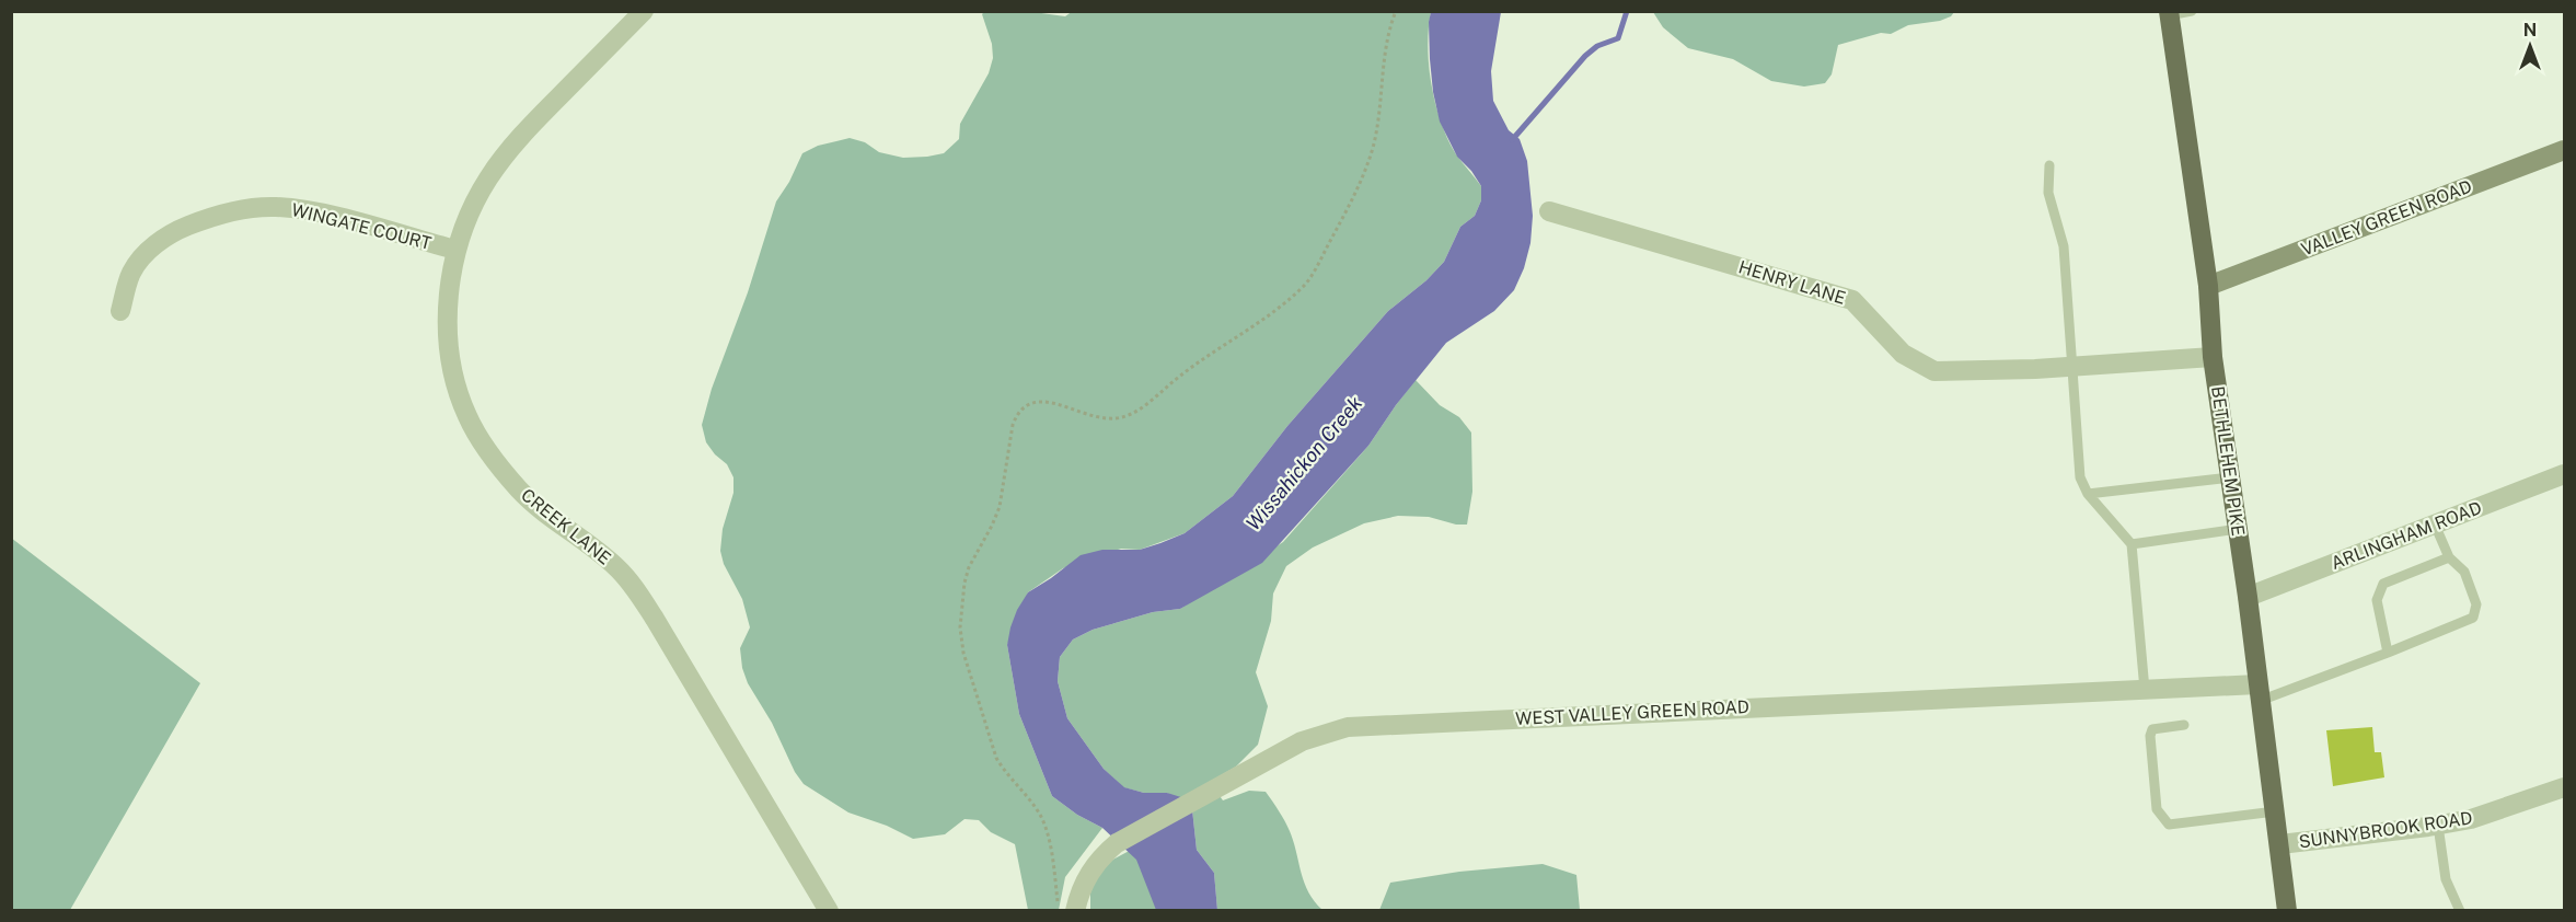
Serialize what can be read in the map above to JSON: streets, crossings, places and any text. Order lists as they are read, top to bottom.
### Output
{
  "streets": {
    "main road": ["BETHLEHEM PIKE"],
    "street": [
      "VALLEY GREEN ROAD",
      "WINGATE COURT",
      "HENRY LANE",
      "CREEK LANE",
      "ARLINGHAM ROAD",
      "WEST VALLEY GREEN ROAD",
      "SUNNYBROOK ROAD"
    ]
  },
  "crossings": [
    ["VALLEY GREEN ROAD", "BETHLEHEM PIKE"],
    ["WINGATE COURT", "CREEK LANE"],
    ["HENRY LANE", "BETHLEHEM PIKE"],
    ["BETHLEHEM PIKE", "ARLINGHAM ROAD"],
    ["BETHLEHEM PIKE", "WEST VALLEY GREEN ROAD"],
    ["BETHLEHEM PIKE", "SUNNYBROOK ROAD"]
  ],
  "water": ["Wissahickon Creek"],
  "north": "top"
}
